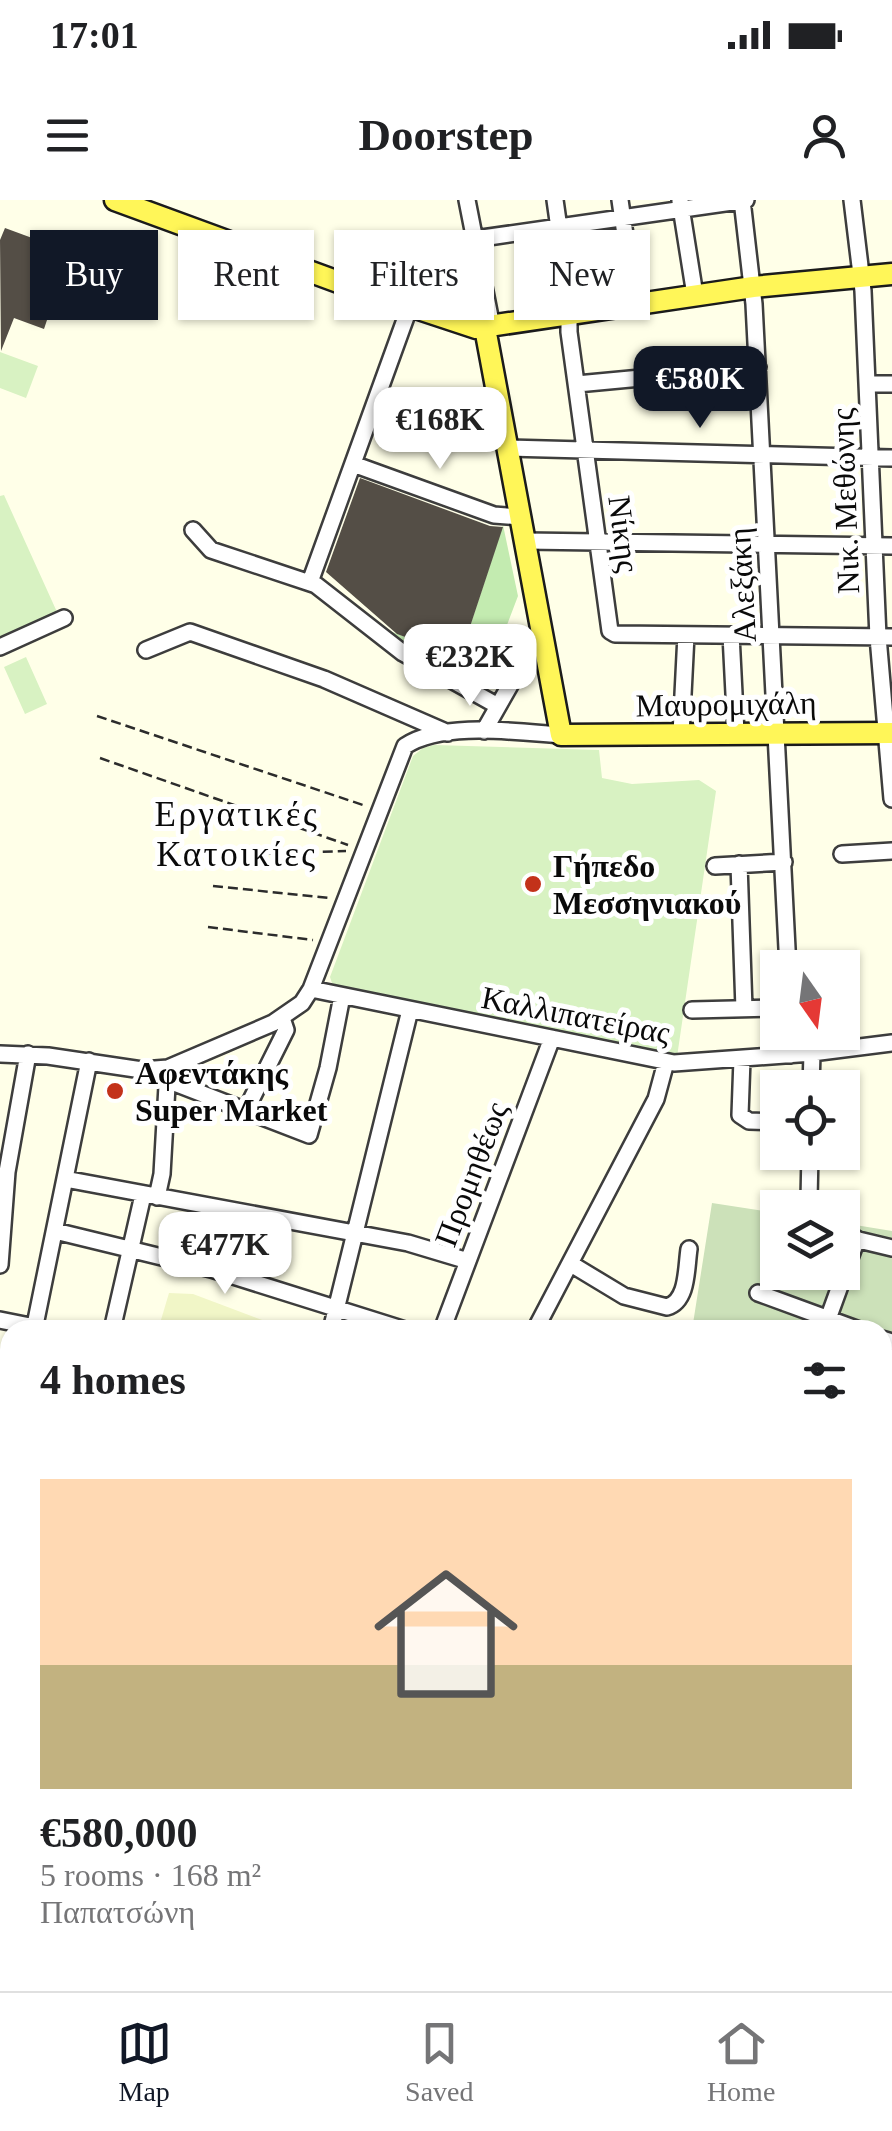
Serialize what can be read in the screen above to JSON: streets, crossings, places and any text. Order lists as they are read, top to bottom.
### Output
{
  "streets": {
    "main road": ["Μαυρομιχάλη"],
    "street": [
      "Νικ. Μεθώνης",
      "Νίκης",
      "Αλεξάκη",
      "Καλλιπατείρας",
      "Προμηθέως"
    ]
  },
  "crossings": [
    ["Νικ. Μεθώνης", "Μαυρομιχάλη"],
    ["Αλεξάκη", "Μαυρομιχάλη"],
    ["Καλλιπατείρας", "Προμηθέως"]
  ],
  "districts": ["Εργατικές Κατοικίες"],
  "places": ["Γήπεδο Μεσσηνιακού", "Αφεντάκης Super Market"],
  "north": "bottom",
  "page": {
    "status": "17:01",
    "header": "Doorstep",
    "chip": [
      "Buy",
      "Rent",
      "Filters",
      "New"
    ],
    "price": [
      "€580K",
      "€168K",
      "€232K",
      "€477K"
    ],
    "heading": "4 homes",
    "list": [
      {
        "name": "€580,000",
        "note": "5 rooms · 168 m² · Παπατσώνη"
      }
    ],
    "tabs": ["Map", "Saved", "Home"]
  }
}
